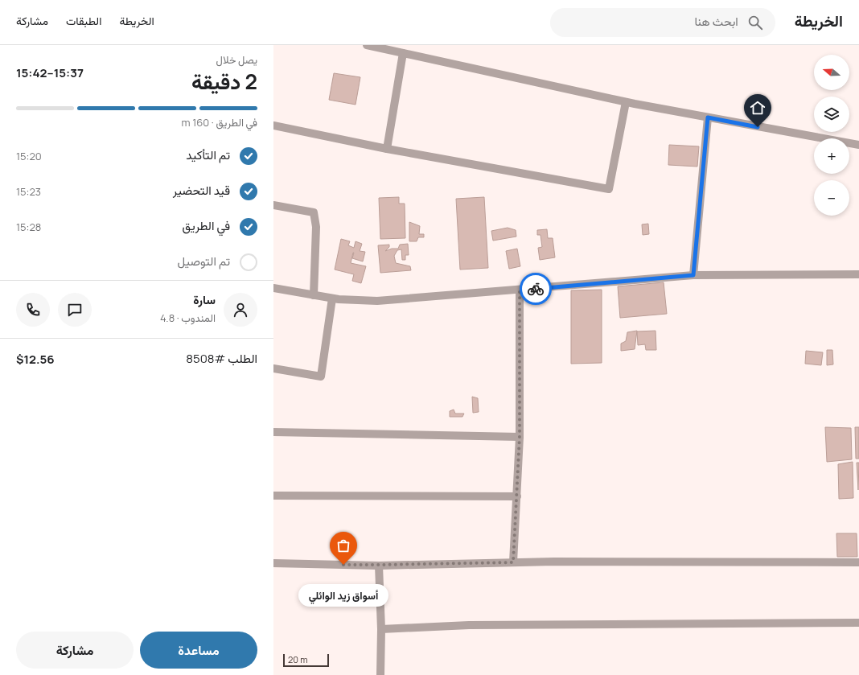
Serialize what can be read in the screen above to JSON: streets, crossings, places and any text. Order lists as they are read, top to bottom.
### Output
{
  "places": ["أسواق زيد الوائلي"],
  "scale_bar": "20 m",
  "north": "left",
  "page": {
    "header": "الخريطة",
    "search": "ابحث هنا",
    "nav": ["الخريطة", "الطبقات", "مشاركة"],
    "heading": ["2 دقيقة", "يصل خلال", "15:37–15:42"],
    "panel": [
      "سارة",
      "المندوب · 4.8",
      "الطلب #8508",
      "$12.56"
    ],
    "map_buttons": ["+", "−"],
    "bar": "في الطريق · 160 m",
    "list": [
      ["تم التأكيد", "15:20"],
      ["قيد التحضير", "15:23"],
      ["في الطريق", "15:28"],
      "تم التوصيل"
    ],
    "bubble": "أسواق زيد الوائلي",
    "buttons": ["مساعدة", "مشاركة"],
    "scale": "20 m"
  }
}
